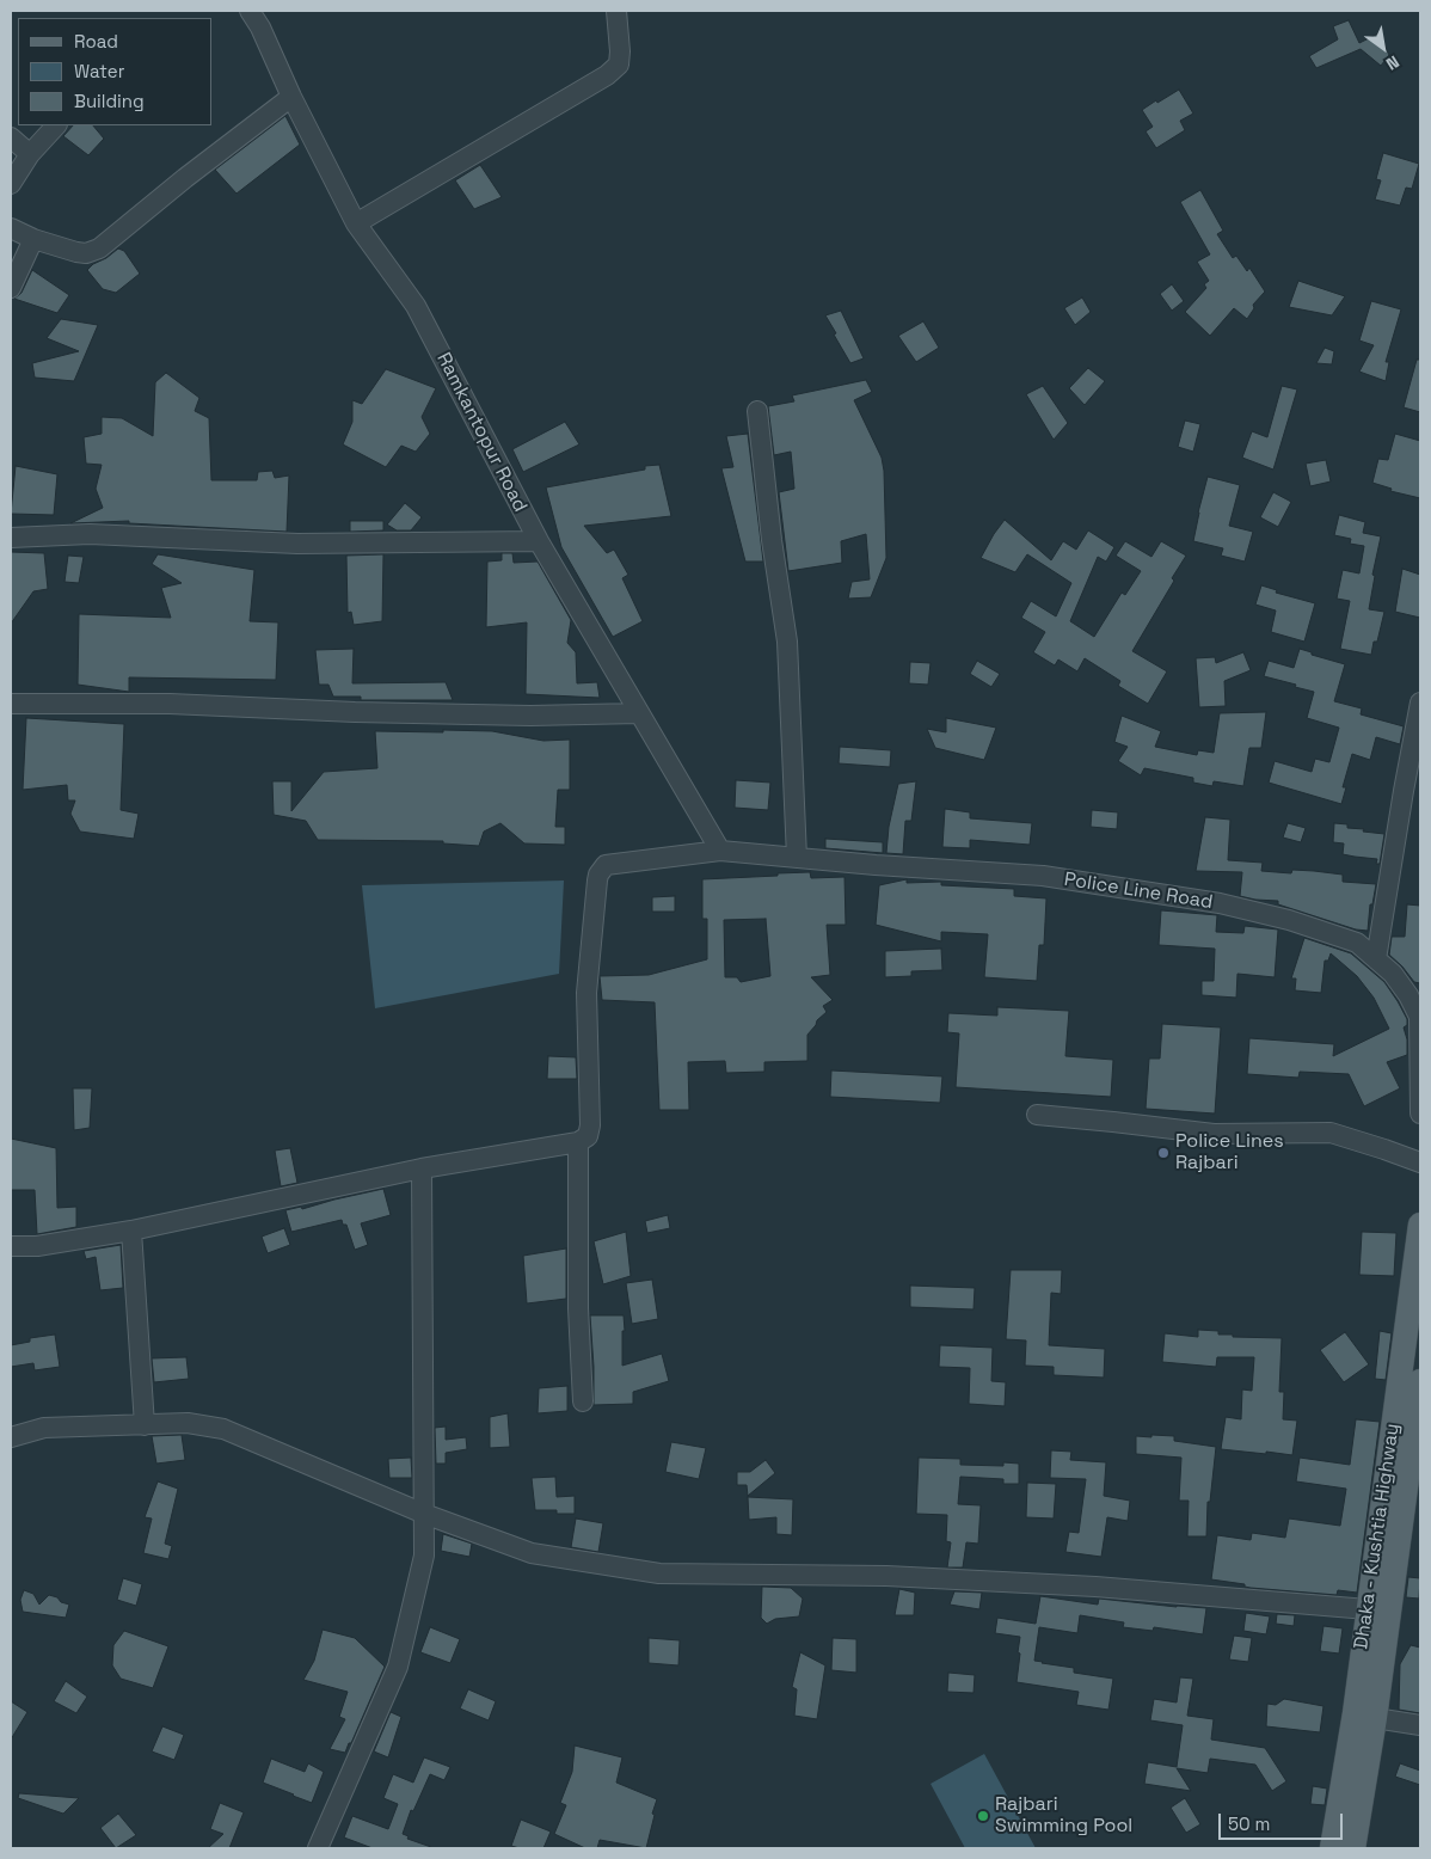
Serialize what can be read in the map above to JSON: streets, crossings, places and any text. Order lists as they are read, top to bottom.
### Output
{
  "streets": {
    "main road": ["Dhaka - Kushtia Highway"],
    "street": ["Ramkantopur Road", "Police Line Road"]
  },
  "crossings": [
    ["Ramkantopur Road", "Police Line Road"]
  ],
  "places": ["Police Lines Rajbari", "Rajbari Swimming Pool"],
  "legend": ["Road", "Water", "Building"],
  "scale_bar": "50 m",
  "north": "bottom right"
}
